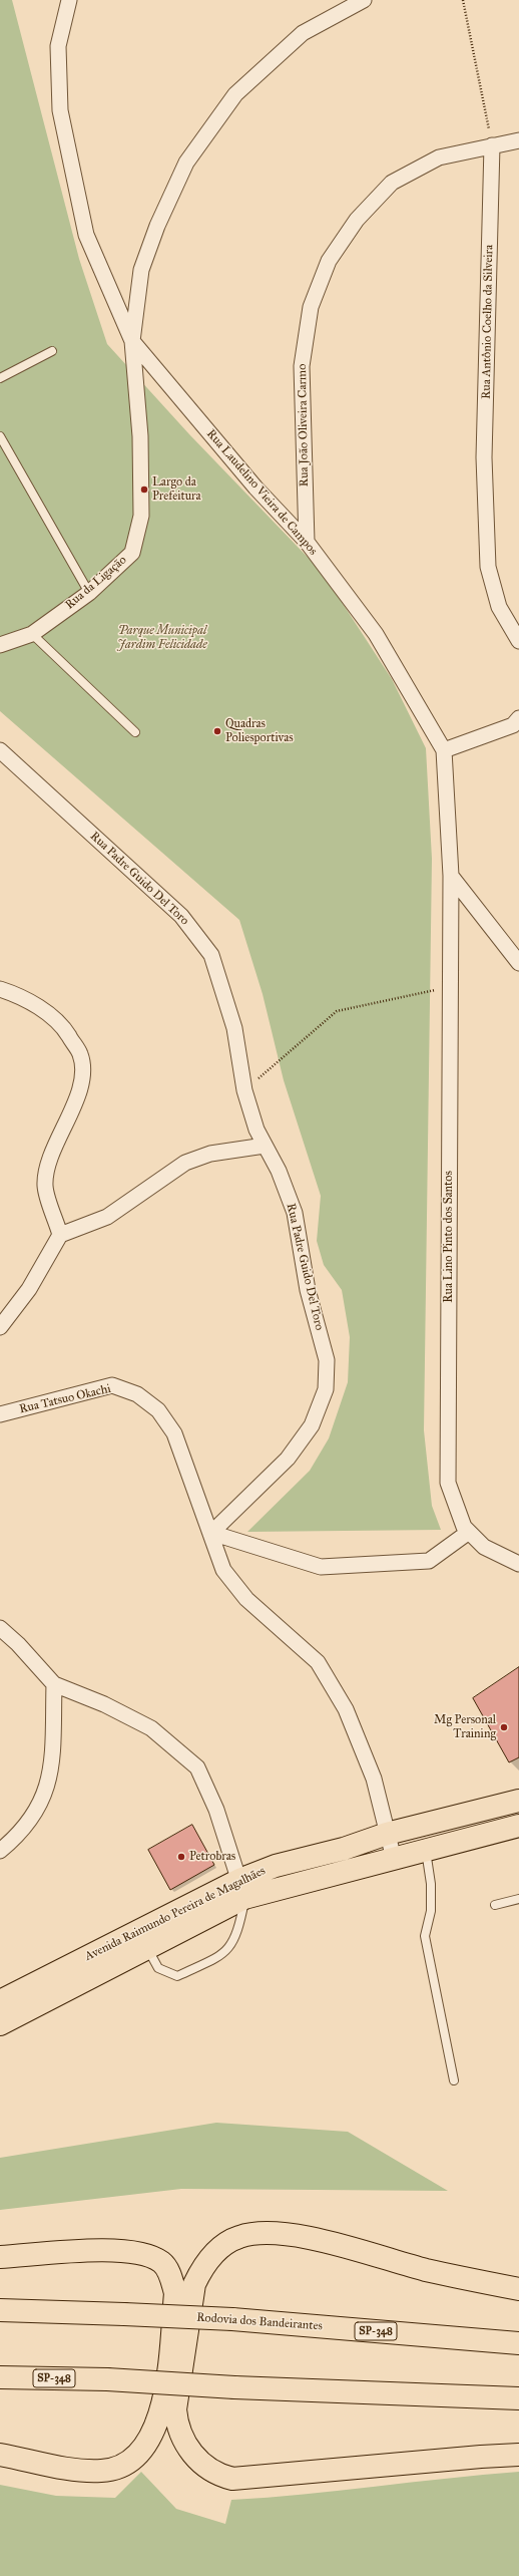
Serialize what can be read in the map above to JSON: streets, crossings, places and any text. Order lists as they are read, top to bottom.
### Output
{
  "streets": {
    "main road": ["Avenida Raimundo Pereira de Magalhães", "Rodovia dos Bandeirantes", "SP-348"],
    "street": [
      "Rua Antônio Coelho da Silveira",
      "Rua João Oliveira Carmo",
      "Rua Laudelino Vieira de Campos",
      "Rua da Ligação",
      "Rua Padre Guido Del Toro",
      "Rua Lino Pinto dos Santos",
      "Rua Tatsuo Okachi"
    ]
  },
  "crossings": [
    ["Rua Antônio Coelho da Silveira", "Rua João Oliveira Carmo"],
    ["Rua João Oliveira Carmo", "Rua Laudelino Vieira de Campos"],
    ["Rua Laudelino Vieira de Campos", "Rua da Ligação"],
    ["Rua Laudelino Vieira de Campos", "Rua Lino Pinto dos Santos"],
    ["Rua Padre Guido Del Toro", "Rua Tatsuo Okachi"]
  ],
  "parks": ["Parque Municipal Jardim Felicidade"],
  "places": [
    "Largo da Prefeitura",
    "Quadras Poliesportivas",
    "Mg Personal Training",
    "Petrobras"
  ]
}
